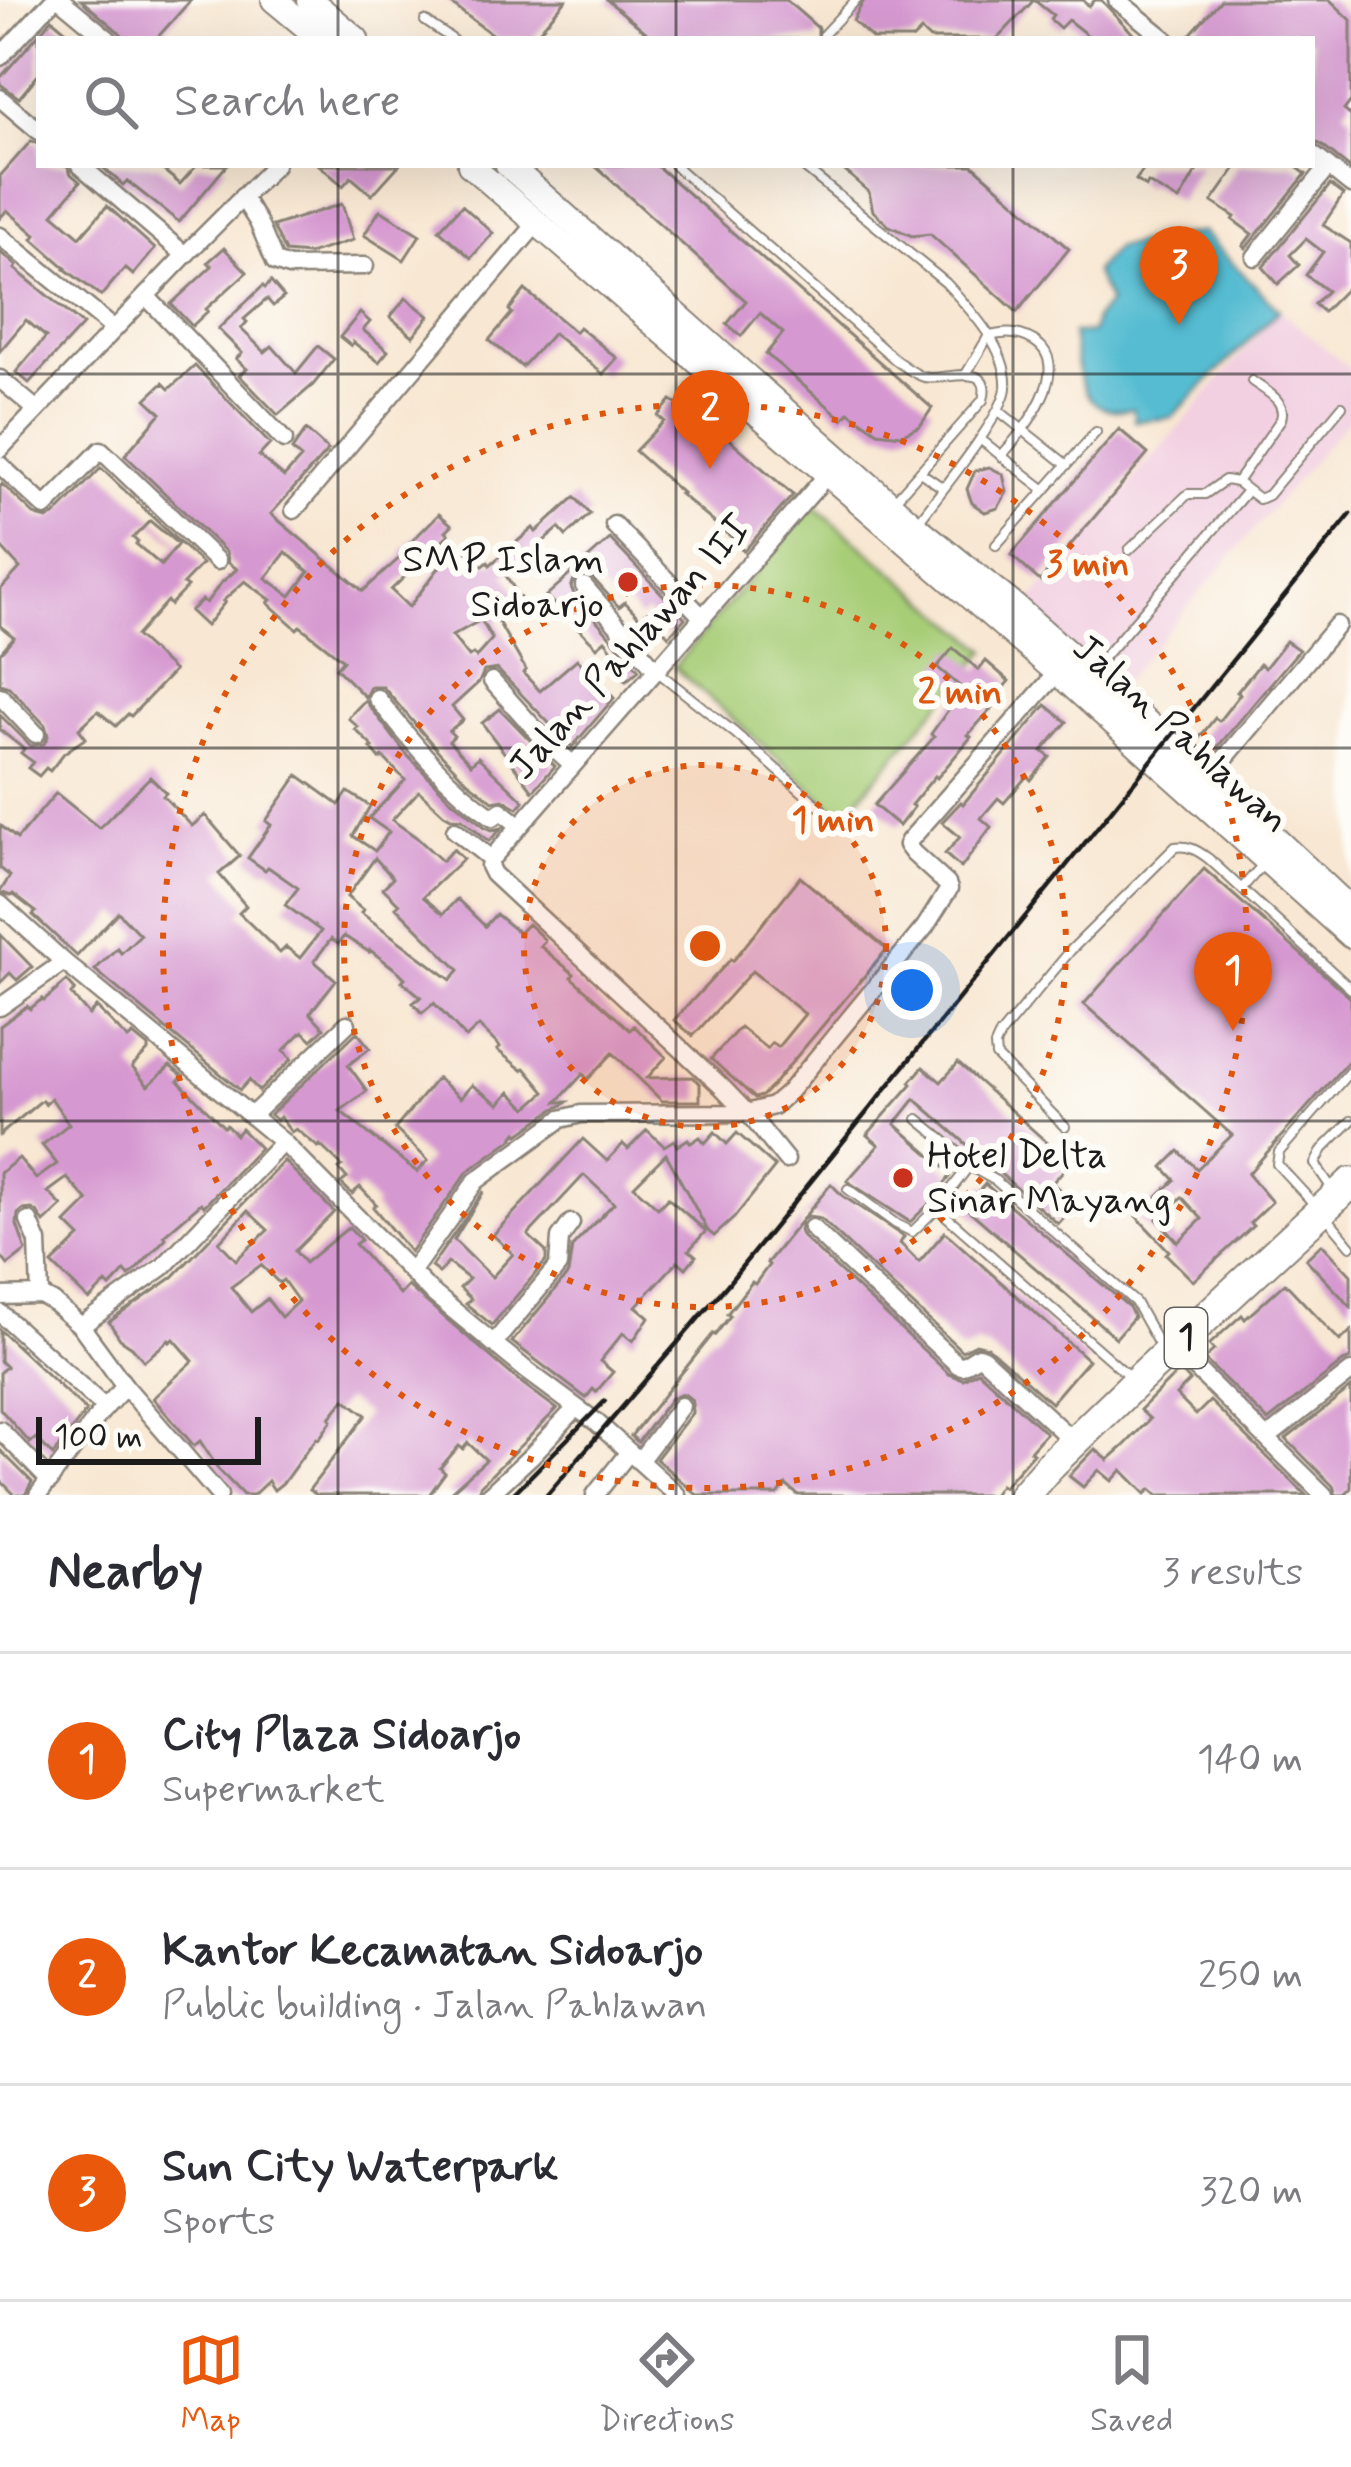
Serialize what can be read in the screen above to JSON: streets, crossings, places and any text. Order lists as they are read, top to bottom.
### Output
{
  "streets": {
    "highway": ["1"],
    "main road": ["Jalan Pahlawan"],
    "street": ["Jalan Pahlawan III"]
  },
  "crossings": [
    ["Jalan Pahlawan III", "Jalan Pahlawan"]
  ],
  "places": ["SMP Islam Sidoarjo", "Hotel Delta Sinar Mayang"],
  "scale_bar": "100 m",
  "page": {
    "search": "Search here",
    "pins": ["3", "2", "1"],
    "scale": "100 m",
    "heading": ["Nearby", "3 results"],
    "list": [
      {
        "mark": "1",
        "name": "City Plaza Sidoarjo",
        "note": "Supermarket",
        "value": "140 m"
      },
      {
        "mark": "2",
        "name": "Kantor Kecamatan Sidoarjo",
        "note": "Public building · Jalan Pahlawan",
        "value": "250 m"
      },
      {
        "mark": "3",
        "name": "Sun City Waterpark",
        "note": "Sports",
        "value": "320 m"
      }
    ],
    "nav": ["Map", "Directions", "Saved"]
  },
  "rings": ["3 min", "2 min", "1 min"]
}
